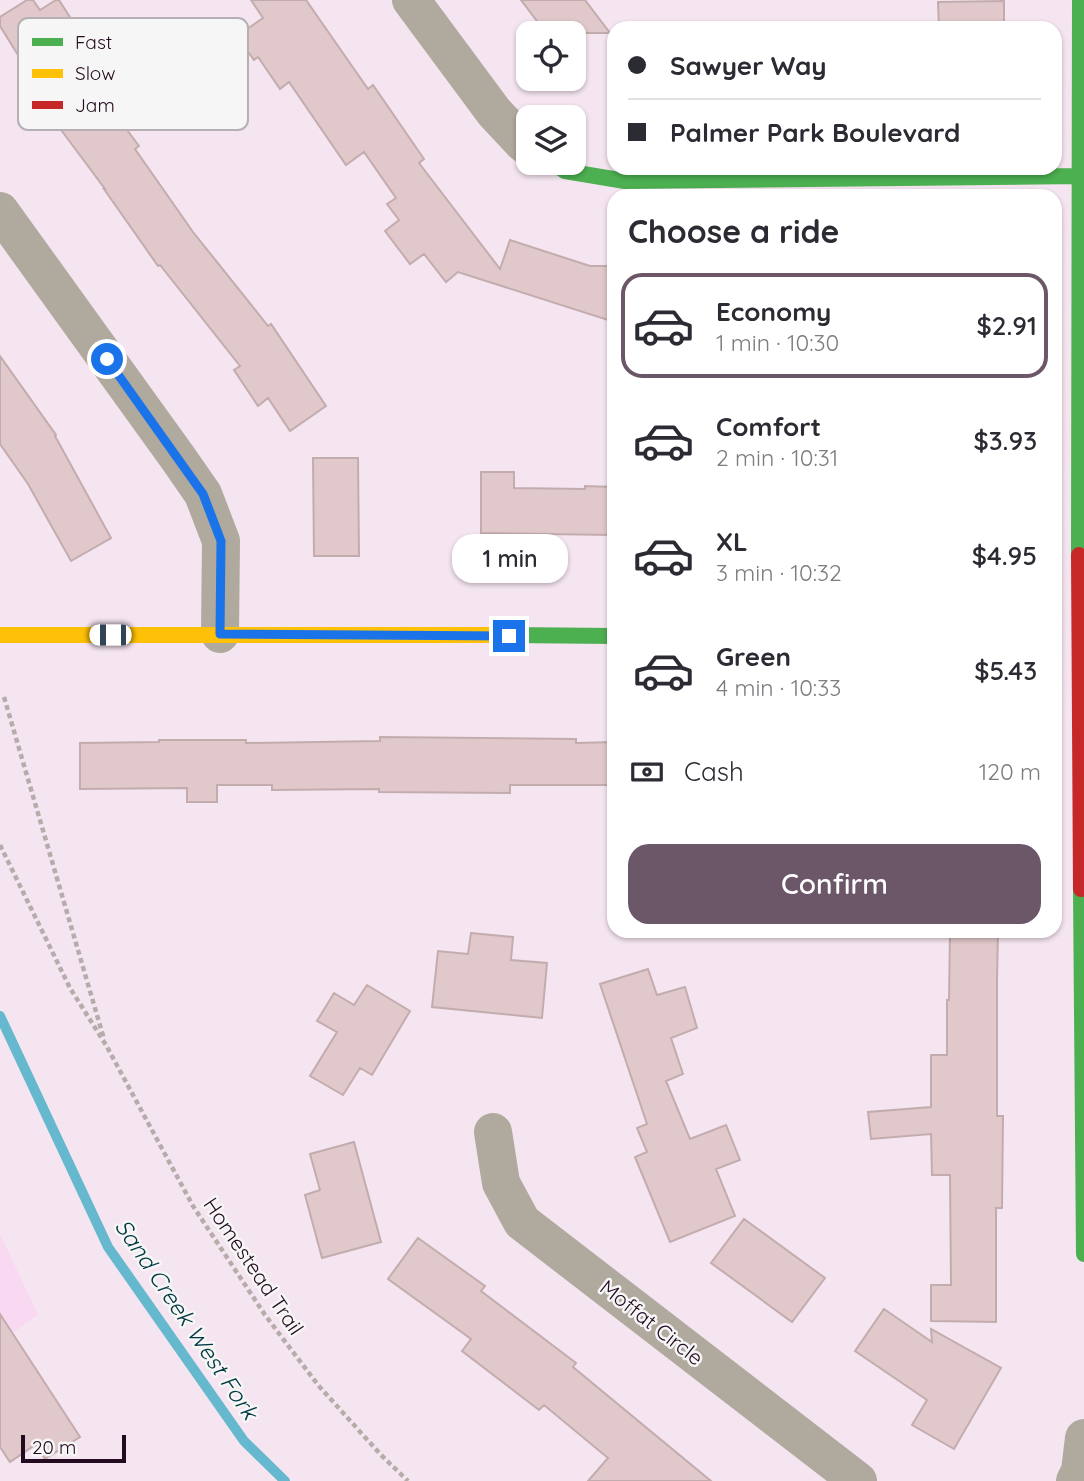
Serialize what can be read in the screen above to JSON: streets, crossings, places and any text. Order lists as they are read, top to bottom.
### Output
{
  "streets": {
    "street": ["Moffat Circle"],
    "path": ["Homestead Trail"]
  },
  "water": ["Sand Creek West Fork"],
  "legend": ["Fast", "Slow", "Jam"],
  "scale_bar": "20 m",
  "page": {
    "banner": ["Sawyer Way", "Palmer Park Boulevard"],
    "heading": "Choose a ride",
    "list": [
      {
        "name": "Economy",
        "note": "1 min · 10:30",
        "value": "$2.91"
      },
      {
        "name": "Comfort",
        "note": "2 min · 10:31",
        "value": "$3.93"
      },
      {
        "name": "XL",
        "note": "3 min · 10:32",
        "value": "$4.95"
      },
      {
        "name": "Green",
        "note": "4 min · 10:33",
        "value": "$5.43"
      }
    ],
    "bubble": "1 min",
    "pay": ["Cash", "120 m"],
    "buttons": "Confirm",
    "scale": "20 m"
  }
}
